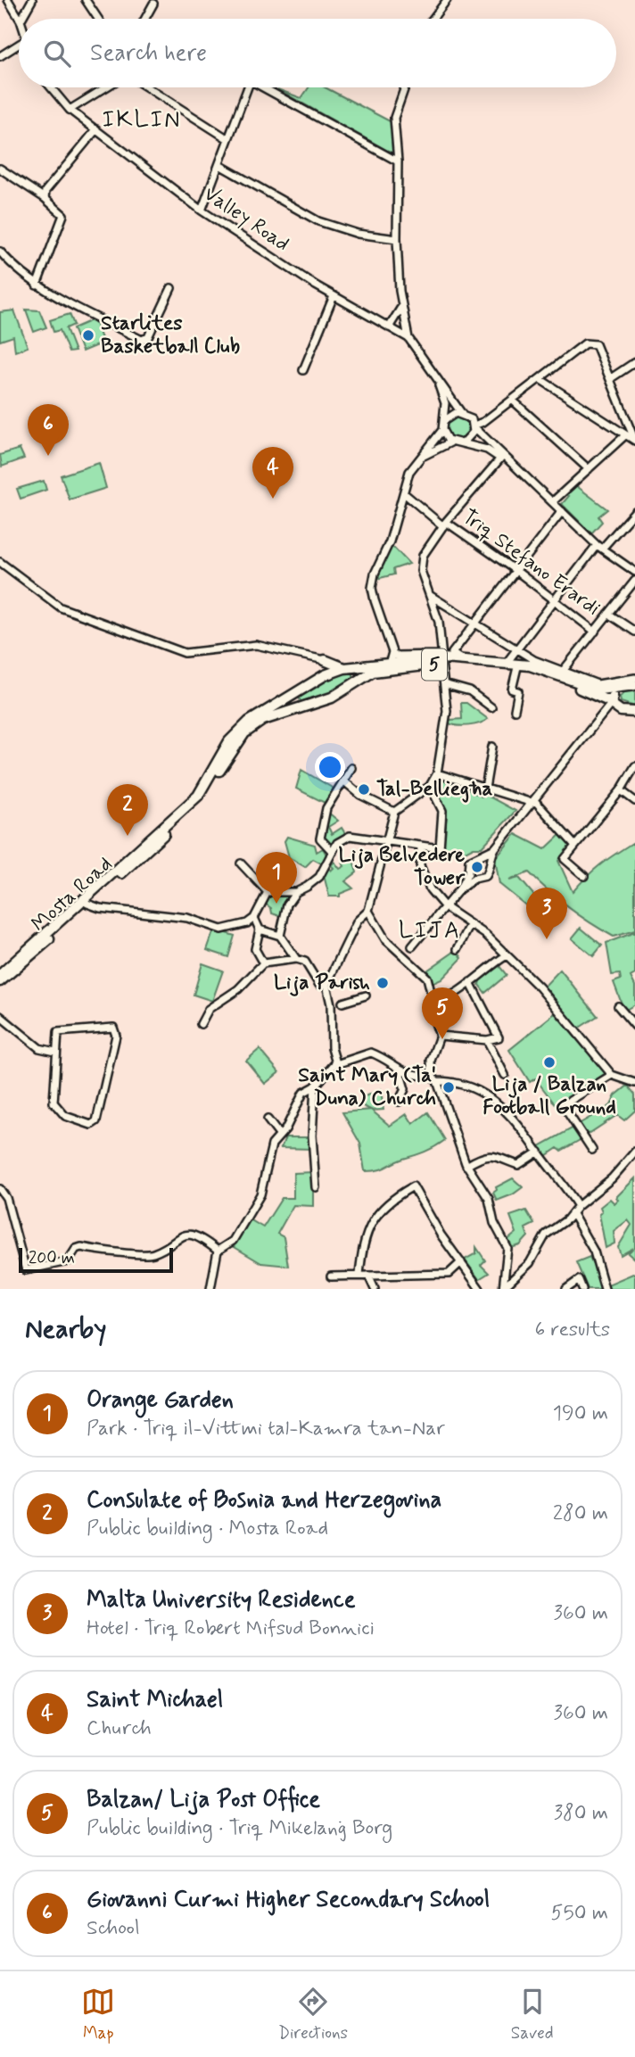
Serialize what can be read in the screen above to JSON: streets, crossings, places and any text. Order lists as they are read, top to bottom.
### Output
{
  "streets": {
    "highway": ["5", "Mosta Road"],
    "street": ["Valley Road", "Triq Stefano Erardi"]
  },
  "crossings": [
    ["5", "Mosta Road"]
  ],
  "districts": ["IKLIN", "LIJA"],
  "places": [
    "Starlites Basketball Club",
    "Tal-Belliegħa",
    "Lija Belvedere Tower",
    "Lija Parish",
    "Lija / Balzan Football Ground",
    "Saint Mary (Ta' Duna) Church"
  ],
  "scale_bar": "200 m",
  "page": {
    "search": "Search here",
    "pins": [
      "6",
      "4",
      "2",
      "1",
      "3",
      "5"
    ],
    "scale": "200 m",
    "heading": ["Nearby", "6 results"],
    "list": [
      {
        "mark": "1",
        "name": "Orange Garden",
        "note": "Park · Triq il-Vittmi tal-Kamra tan-Nar",
        "value": "190 m"
      },
      {
        "mark": "2",
        "name": "Consulate of Bosnia and Herzegovina",
        "note": "Public building · Mosta Road",
        "value": "280 m"
      },
      {
        "mark": "3",
        "name": "Malta University Residence",
        "note": "Hotel · Triq Robert Mifsud Bonnici",
        "value": "360 m"
      },
      {
        "mark": "4",
        "name": "Saint Michael",
        "note": "Church",
        "value": "360 m"
      },
      {
        "mark": "5",
        "name": "Balzan/ Lija Post Office",
        "note": "Public building · Triq Mikelanġ Borg",
        "value": "380 m"
      },
      {
        "mark": "6",
        "name": "Giovanni Curmi Higher Secondary School",
        "note": "School",
        "value": "550 m"
      }
    ],
    "nav": ["Map", "Directions", "Saved"]
  }
}
